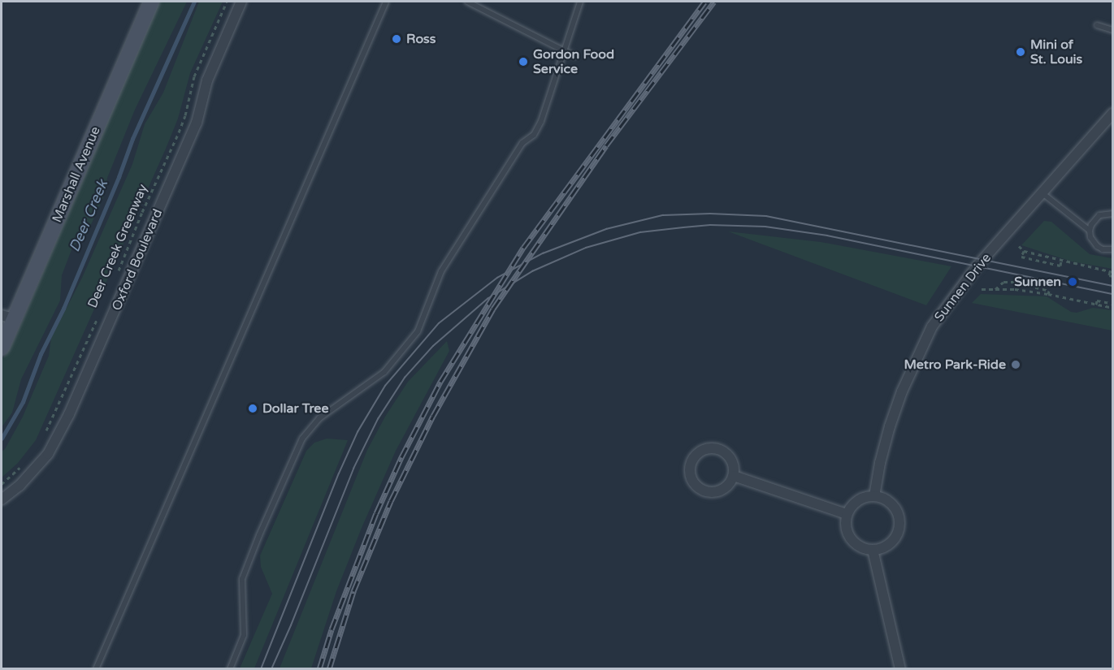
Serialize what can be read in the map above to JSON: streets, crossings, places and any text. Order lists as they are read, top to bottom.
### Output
{
  "streets": {
    "street": ["Marshall Avenue", "Oxford Boulevard", "Sunnen Drive"],
    "path": ["Deer Creek Greenway"]
  },
  "water": ["Deer Creek"],
  "places": [
    "Ross",
    "Mini of St. Louis",
    "Gordon Food Service",
    "Sunnen",
    "Metro Park-Ride",
    "Dollar Tree"
  ]
}
